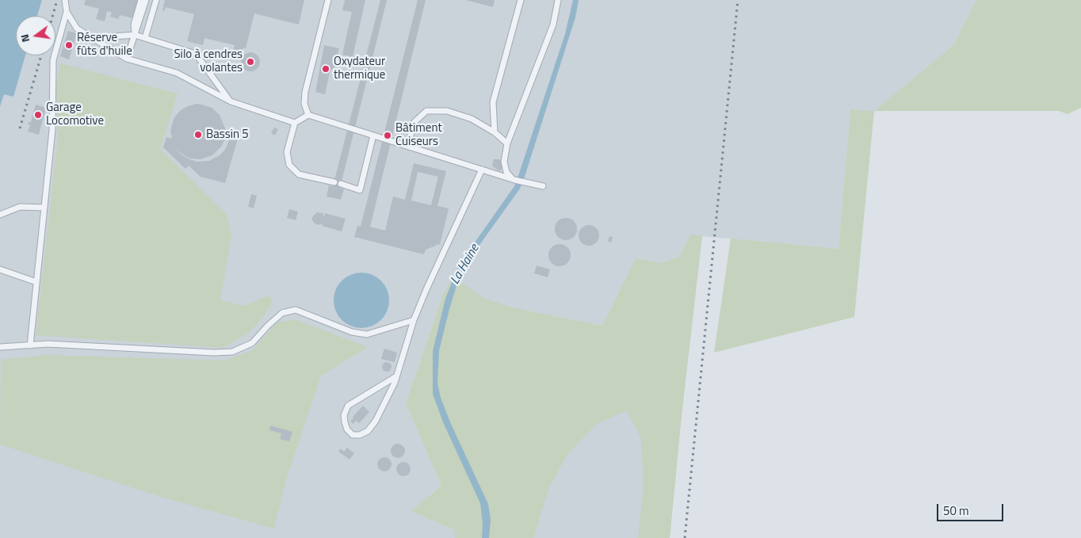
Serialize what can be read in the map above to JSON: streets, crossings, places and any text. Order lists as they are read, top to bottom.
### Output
{
  "water": ["La Haine"],
  "places": [
    "Réserve fûts d'huile",
    "Silo à cendres volantes",
    "Oxydateur thermique",
    "Garage Locomotive",
    "Bassin 5",
    "Bâtiment Cuiseurs"
  ],
  "scale_bar": "50 m",
  "north": "left"
}
